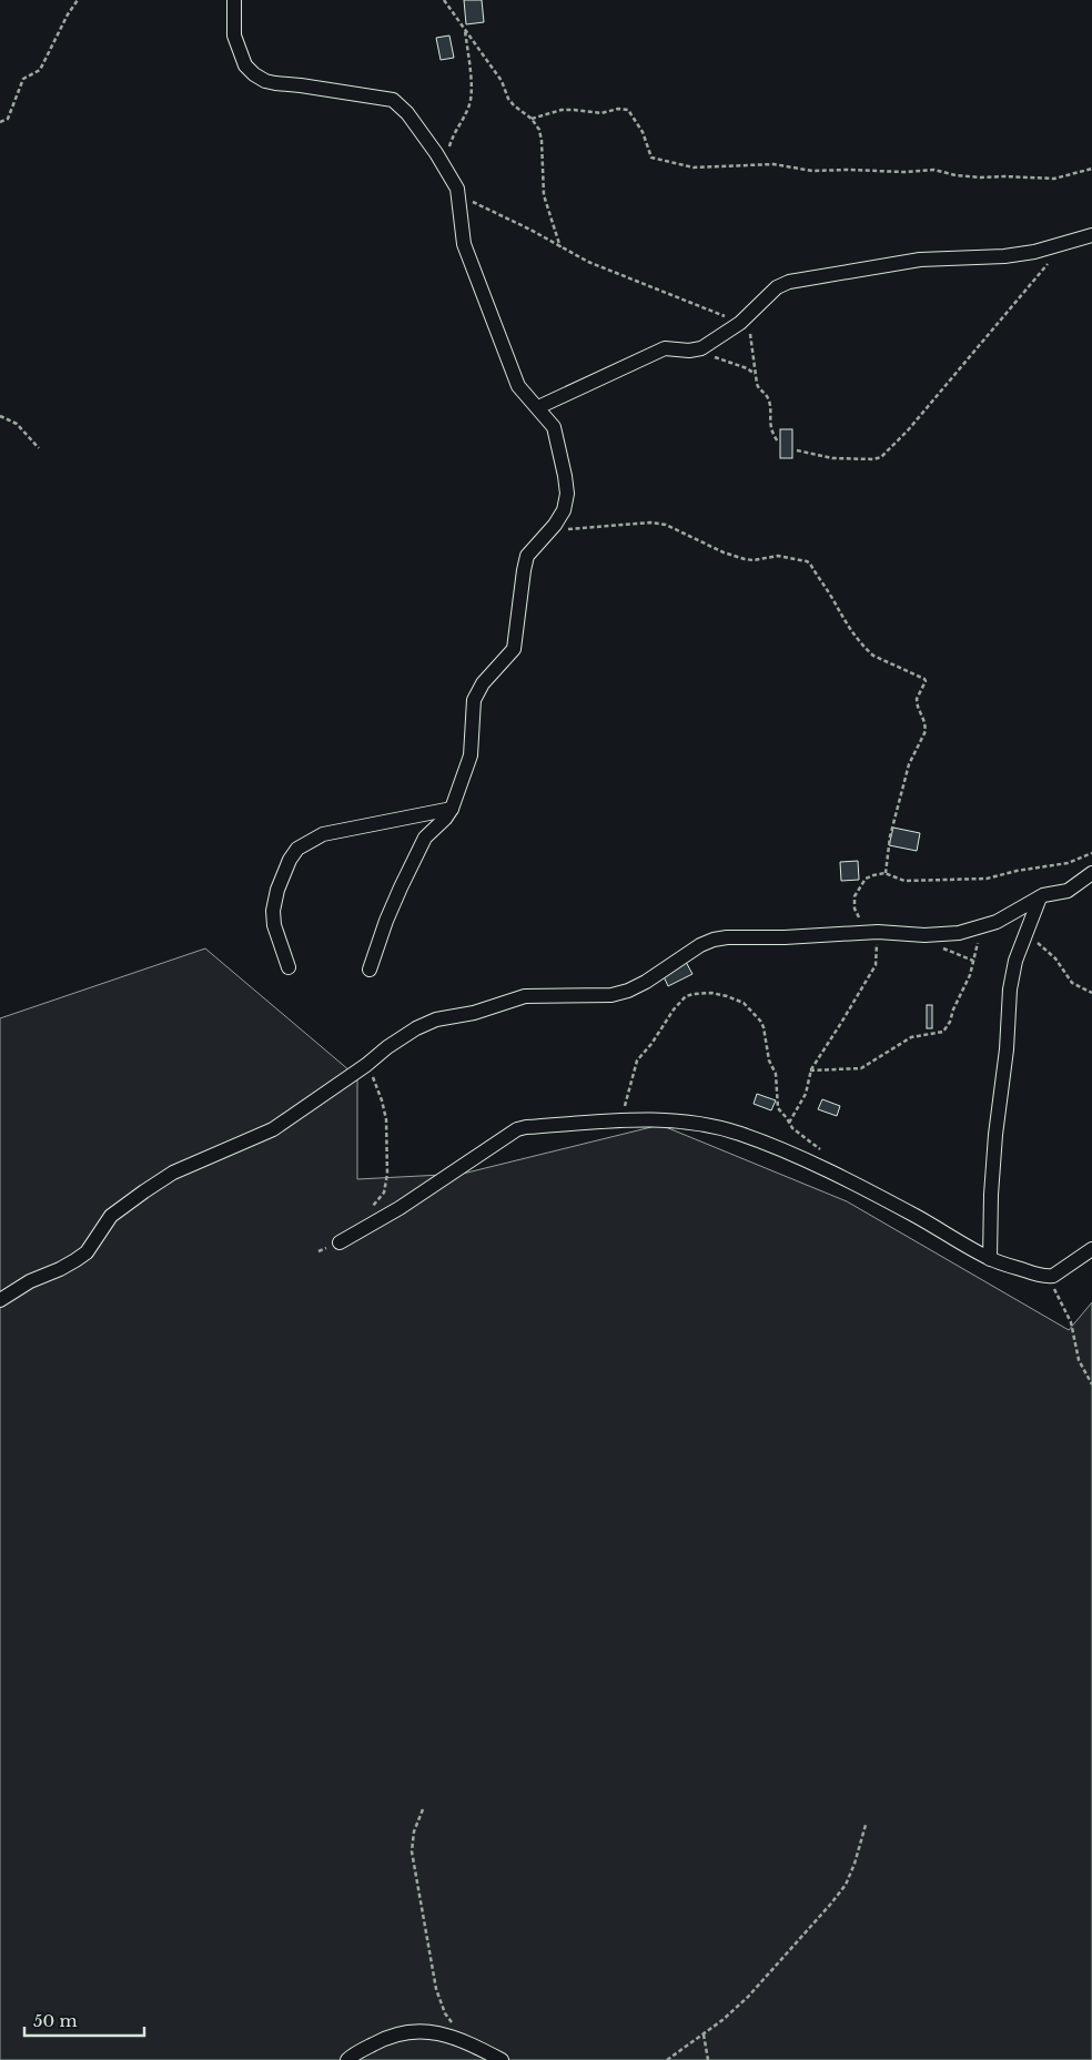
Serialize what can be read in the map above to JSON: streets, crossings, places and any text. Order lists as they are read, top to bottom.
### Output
{
  "scale_bar": "50 m"
}
